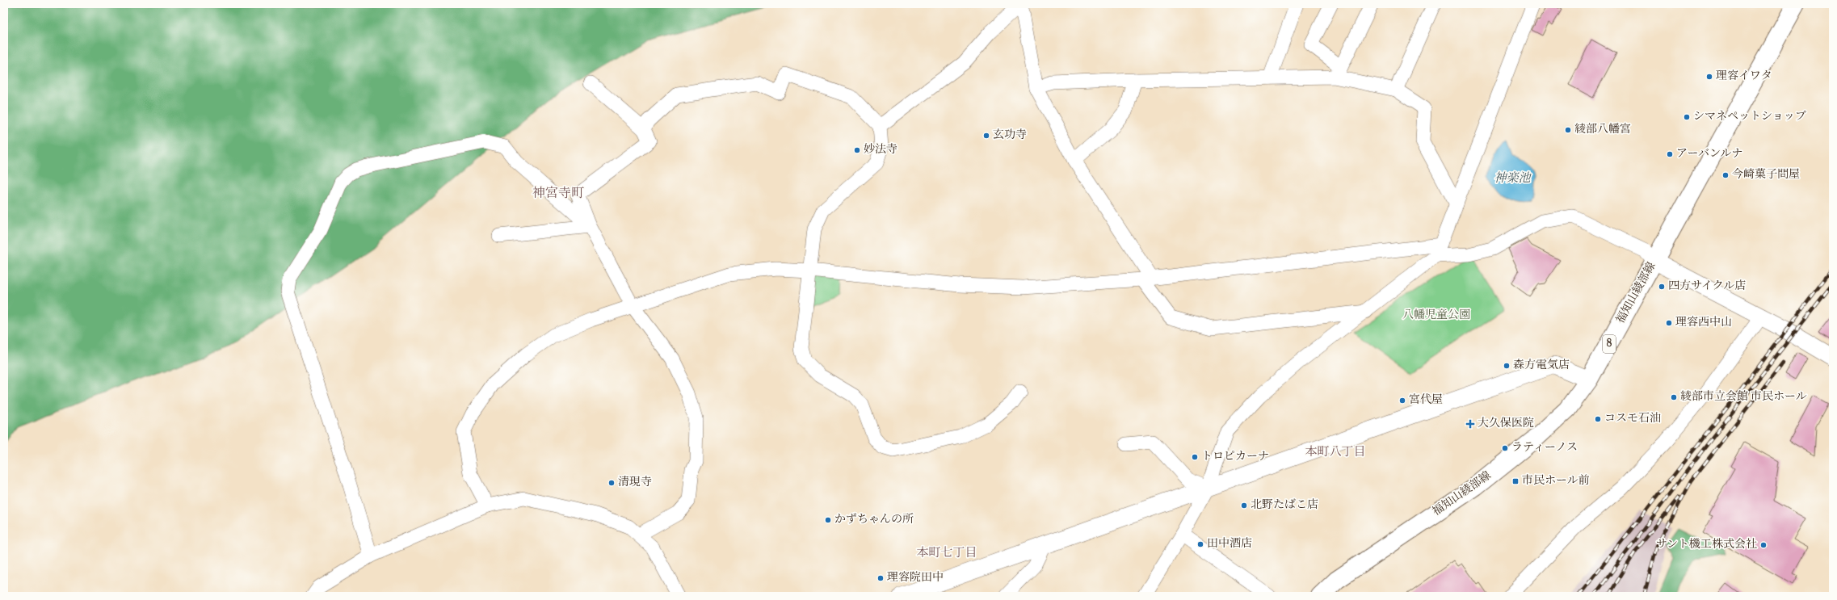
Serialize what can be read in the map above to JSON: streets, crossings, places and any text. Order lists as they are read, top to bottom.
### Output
{
  "streets": {
    "main road": ["福知山綾部線", "8"]
  },
  "districts": ["神宮寺町", "本町八丁目", "本町七丁目"],
  "water": ["神楽池"],
  "parks": ["八幡児童公園"],
  "places": {
    "other": [
      "理容イワタ",
      "シマネペットショップ",
      "綾部八幡宮",
      "玄功寺",
      "妙法寺",
      "アーバンルナ",
      "今崎菓子問屋",
      "四方サイクル店",
      "理容西中山",
      "森方電気店",
      "綾部市立会館 市民ホール",
      "宮代屋",
      "コスモ石油",
      "ラティーノス",
      "トロピカーナ",
      "清現寺",
      "北野たばこ店",
      "かずちゃんの所",
      "田中酒店",
      "サント機工株式会社",
      "理容院田中"
    ],
    "health": ["大久保医院"],
    "transit": ["市民ホール前"]
  }
}
